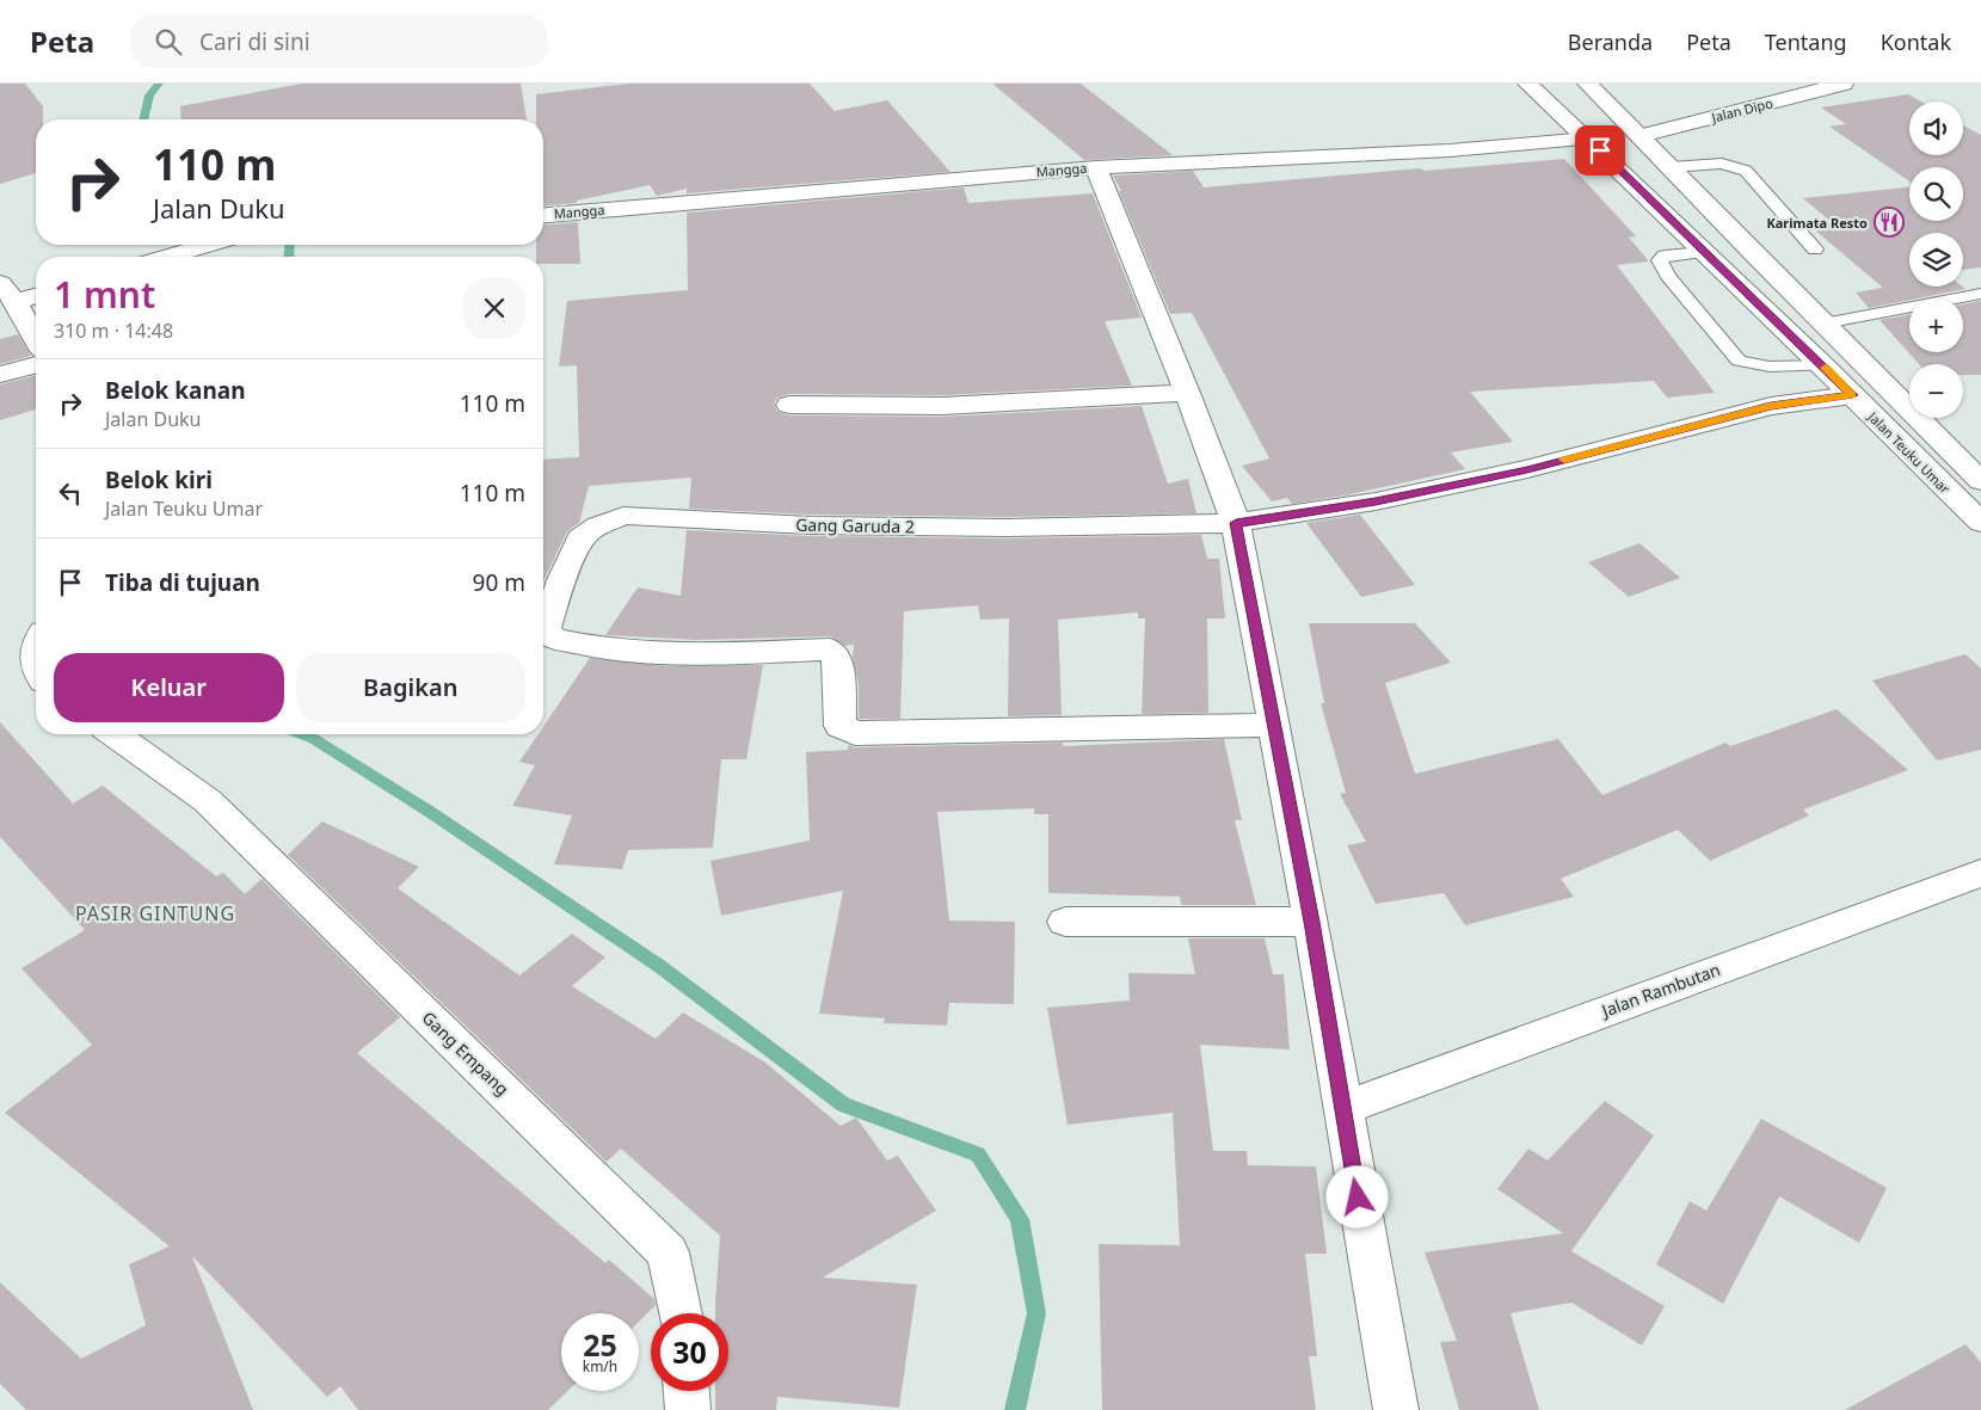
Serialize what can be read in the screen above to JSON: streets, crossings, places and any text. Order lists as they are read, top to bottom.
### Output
{
  "streets": {
    "main road": [
      "Jalan Dipo",
      "Mangga",
      "Jalan Teuku Umar",
      "Gang Garuda 2",
      "Jalan Rambutan",
      "Gang Empang"
    ]
  },
  "crossings": [
    ["Jalan Dipo", "Jalan Teuku Umar"],
    ["Mangga", "Jalan Teuku Umar"],
    ["Jalan Teuku Umar", "Gang Garuda 2"]
  ],
  "districts": ["PASIR GINTUNG"],
  "places": {
    "restaurant": ["Karimata Resto"]
  },
  "page": {
    "header": "Peta",
    "search": "Cari di sini",
    "nav": [
      "Beranda",
      "Peta",
      "Tentang",
      "Kontak"
    ],
    "map_buttons": ["+", "−"],
    "turn": ["110 m", "Jalan Duku"],
    "heading": ["1 mnt", "310 m · 14:48"],
    "list": [
      {
        "name": "Belok kanan",
        "note": "Jalan Duku",
        "value": "110 m"
      },
      {
        "name": "Belok kiri",
        "note": "Jalan Teuku Umar",
        "value": "110 m"
      },
      {
        "name": "Tiba di tujuan",
        "value": "90 m"
      }
    ],
    "buttons": ["Keluar", "Bagikan"],
    "speed": "25 km/h",
    "limit": "30"
  }
}
